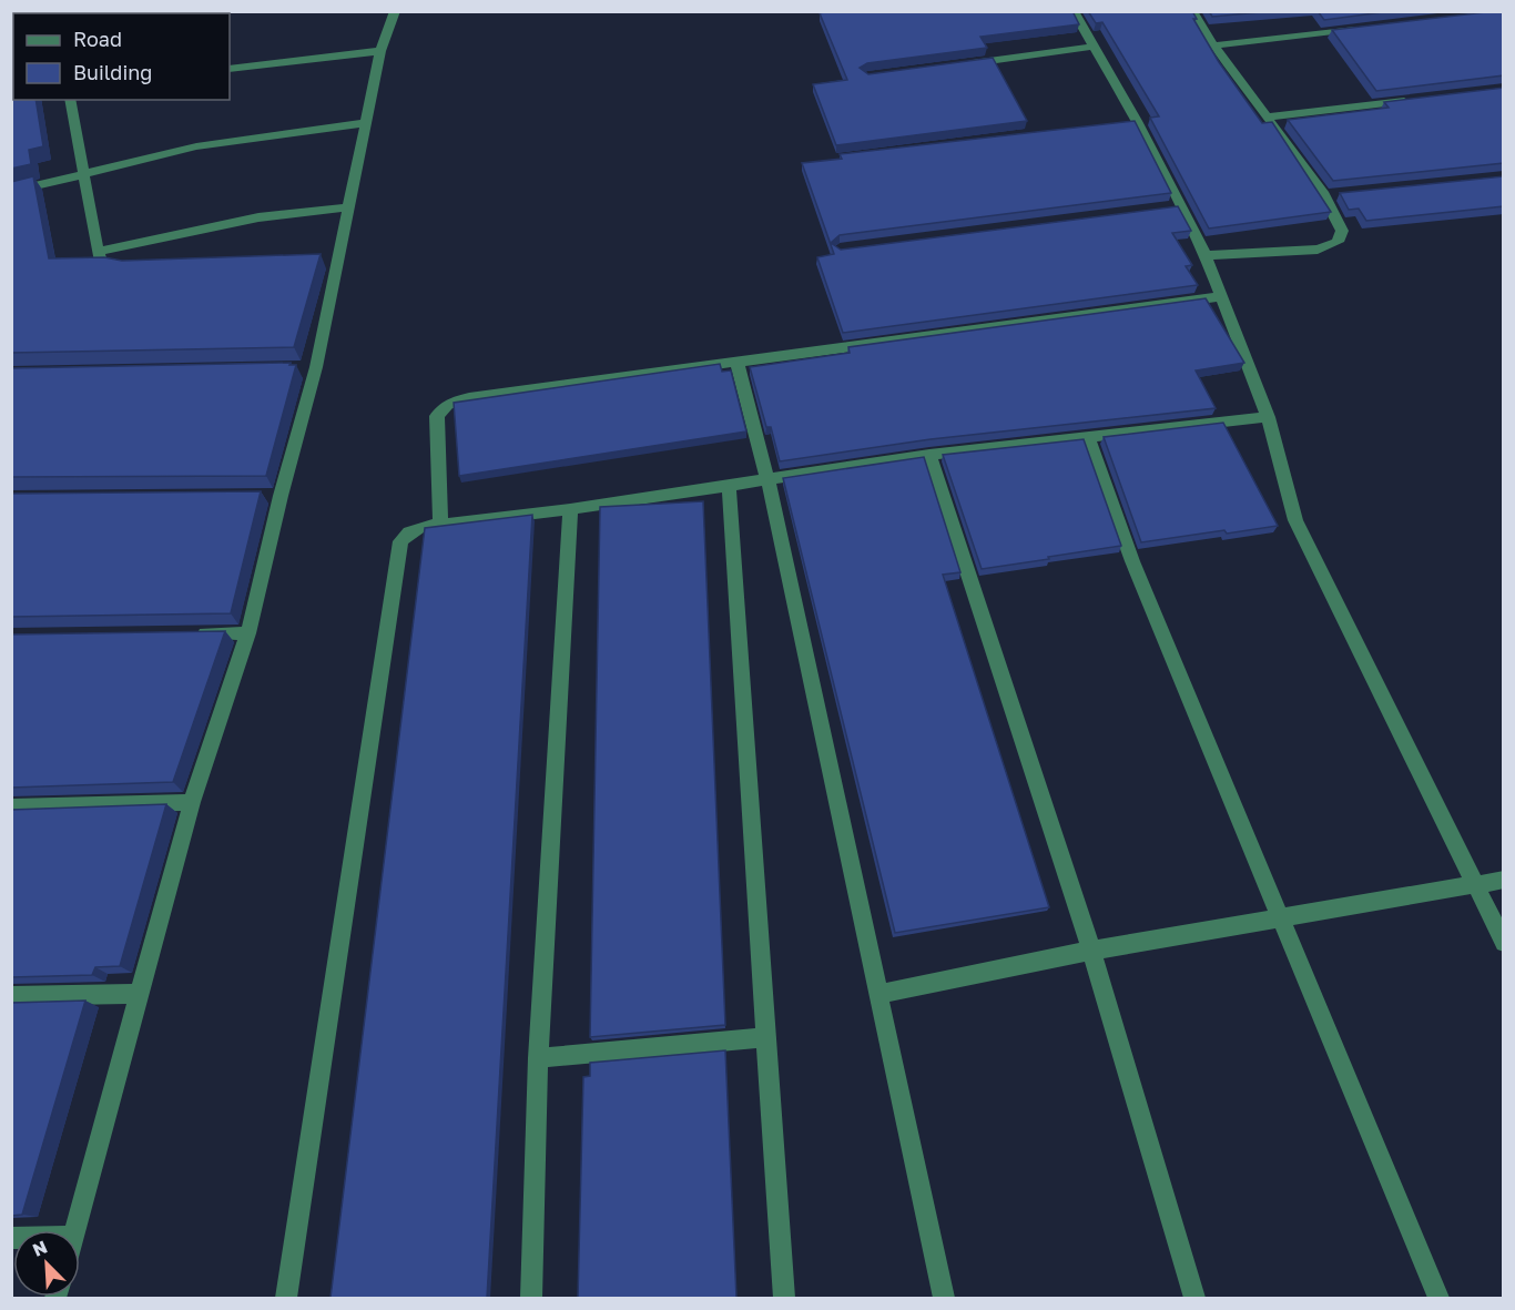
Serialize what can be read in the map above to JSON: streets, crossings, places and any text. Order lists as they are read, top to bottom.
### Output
{
  "legend": ["Road", "Building"],
  "north": "top left"
}
